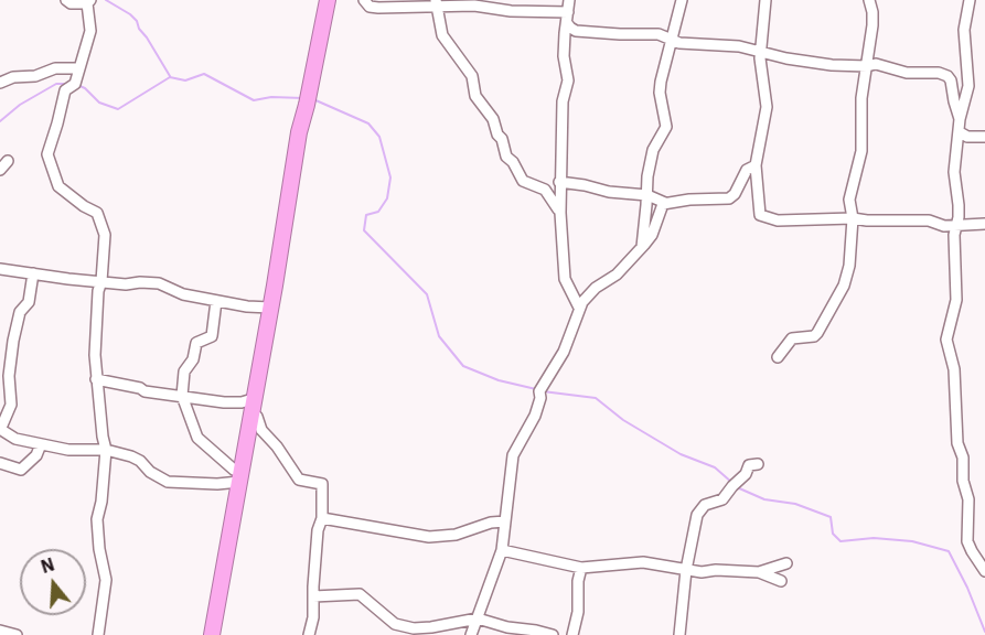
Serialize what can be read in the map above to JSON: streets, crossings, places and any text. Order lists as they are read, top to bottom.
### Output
{
  "north": "top"
}
